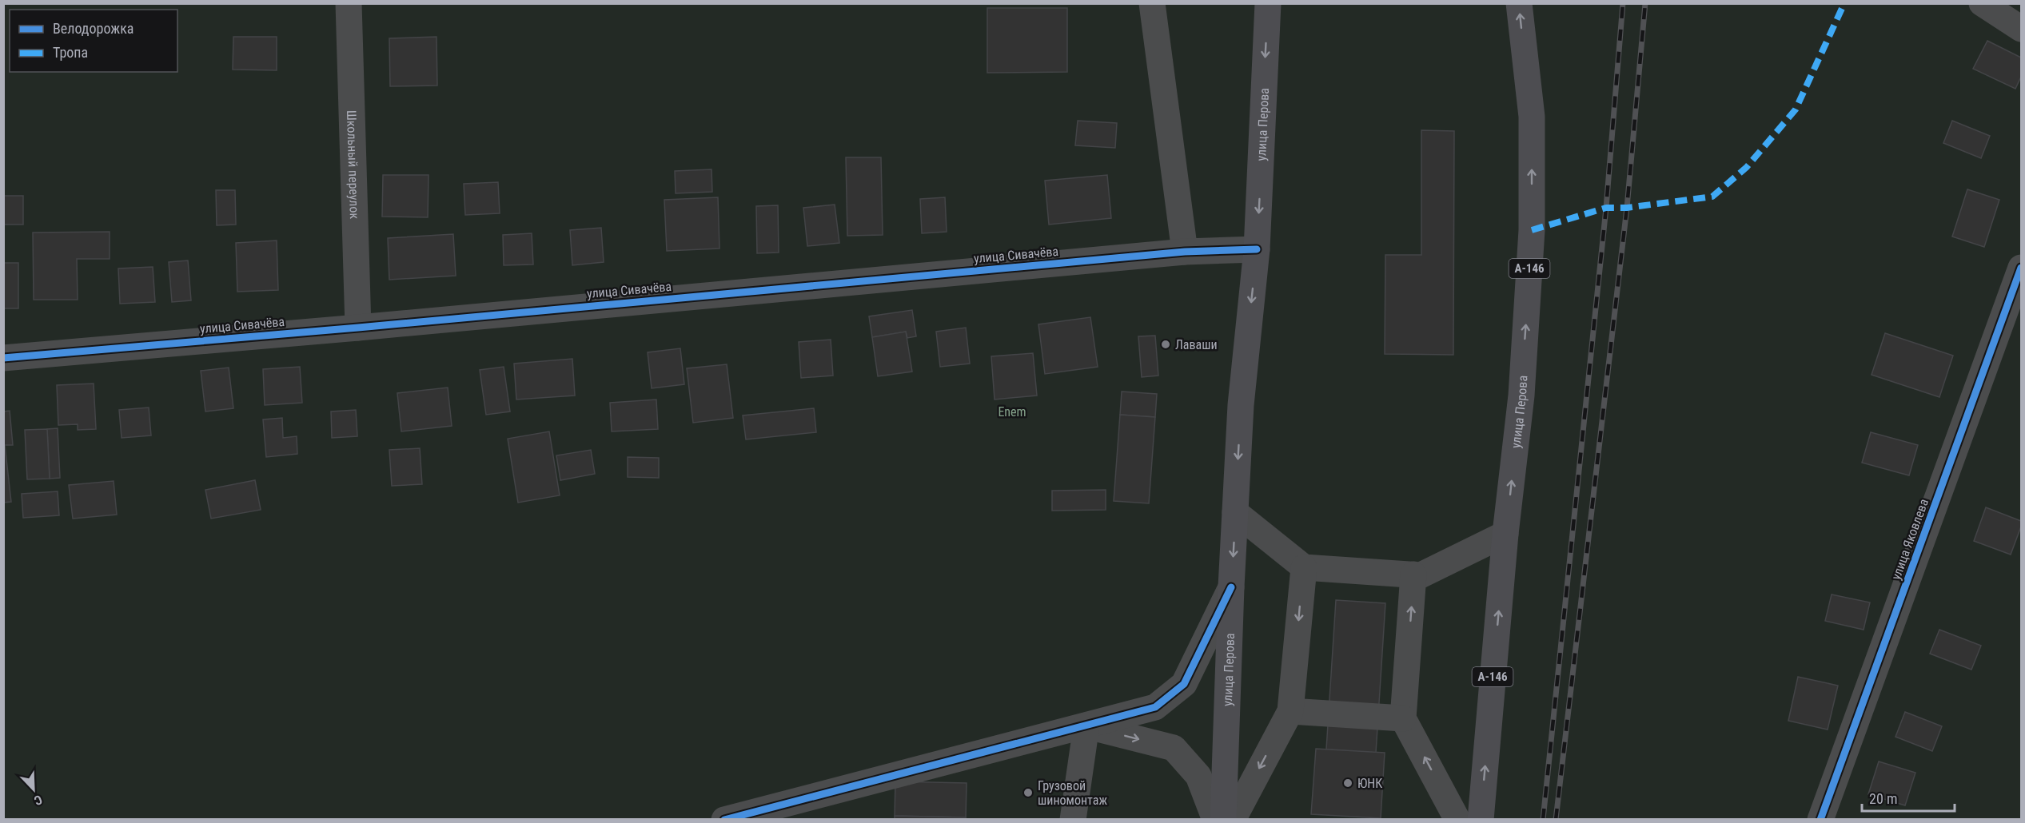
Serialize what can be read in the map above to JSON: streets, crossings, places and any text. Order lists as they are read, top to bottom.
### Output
{
  "streets": {
    "highway": ["улица Перова", "А-146"],
    "street": ["Школьный переулок", "улица Сивачёва", "улица Яковлева"]
  },
  "crossings": [
    ["улица Перова", "улица Сивачёва"],
    ["Школьный переулок", "улица Сивачёва"]
  ],
  "parks": ["Enem"],
  "places": ["Лаваши", "ЮНК", "Грузовой шиномонтаж"],
  "legend": ["Велодорожка", "Тропа"],
  "scale_bar": "20 m",
  "north": "bottom right"
}
